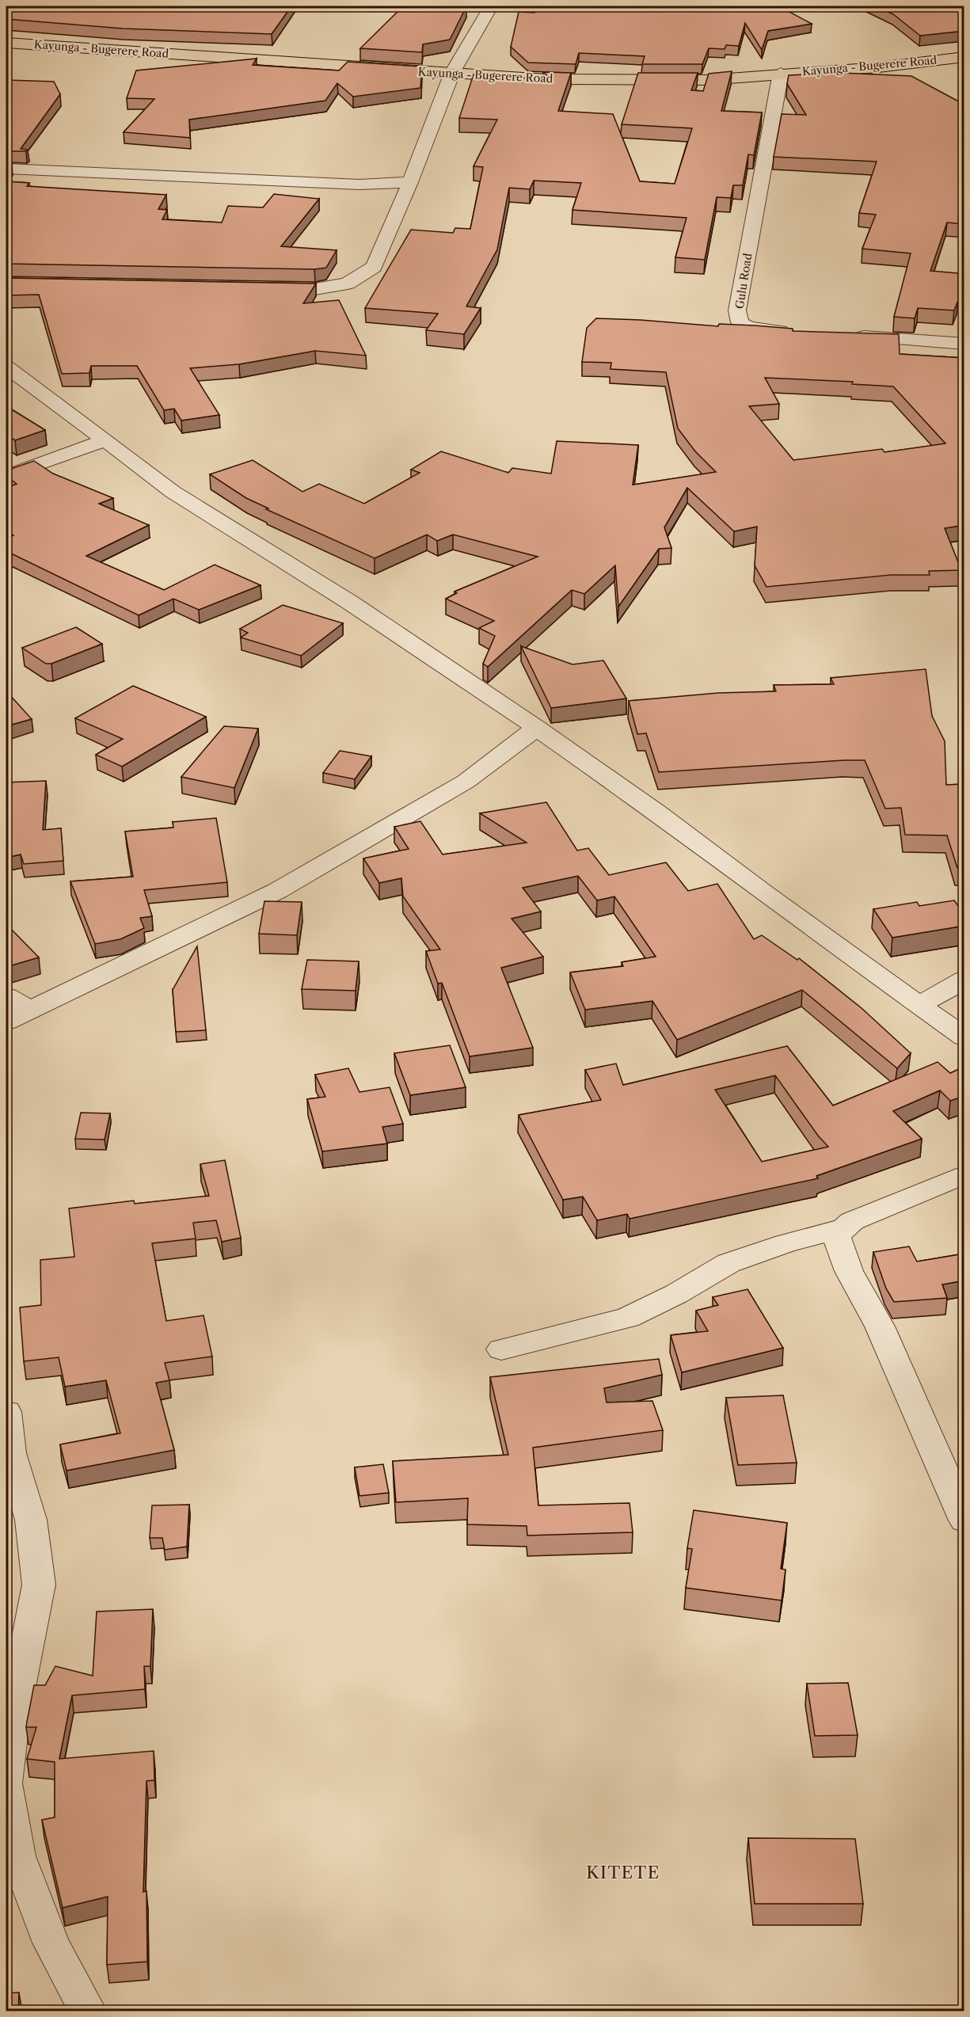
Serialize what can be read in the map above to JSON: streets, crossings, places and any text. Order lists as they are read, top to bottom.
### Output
{
  "streets": {
    "main road": ["Kayunga - Bugerere Road"],
    "street": ["Gulu Road"]
  },
  "crossings": [
    ["Kayunga - Bugerere Road", "Gulu Road"]
  ],
  "districts": ["KITETE"]
}
